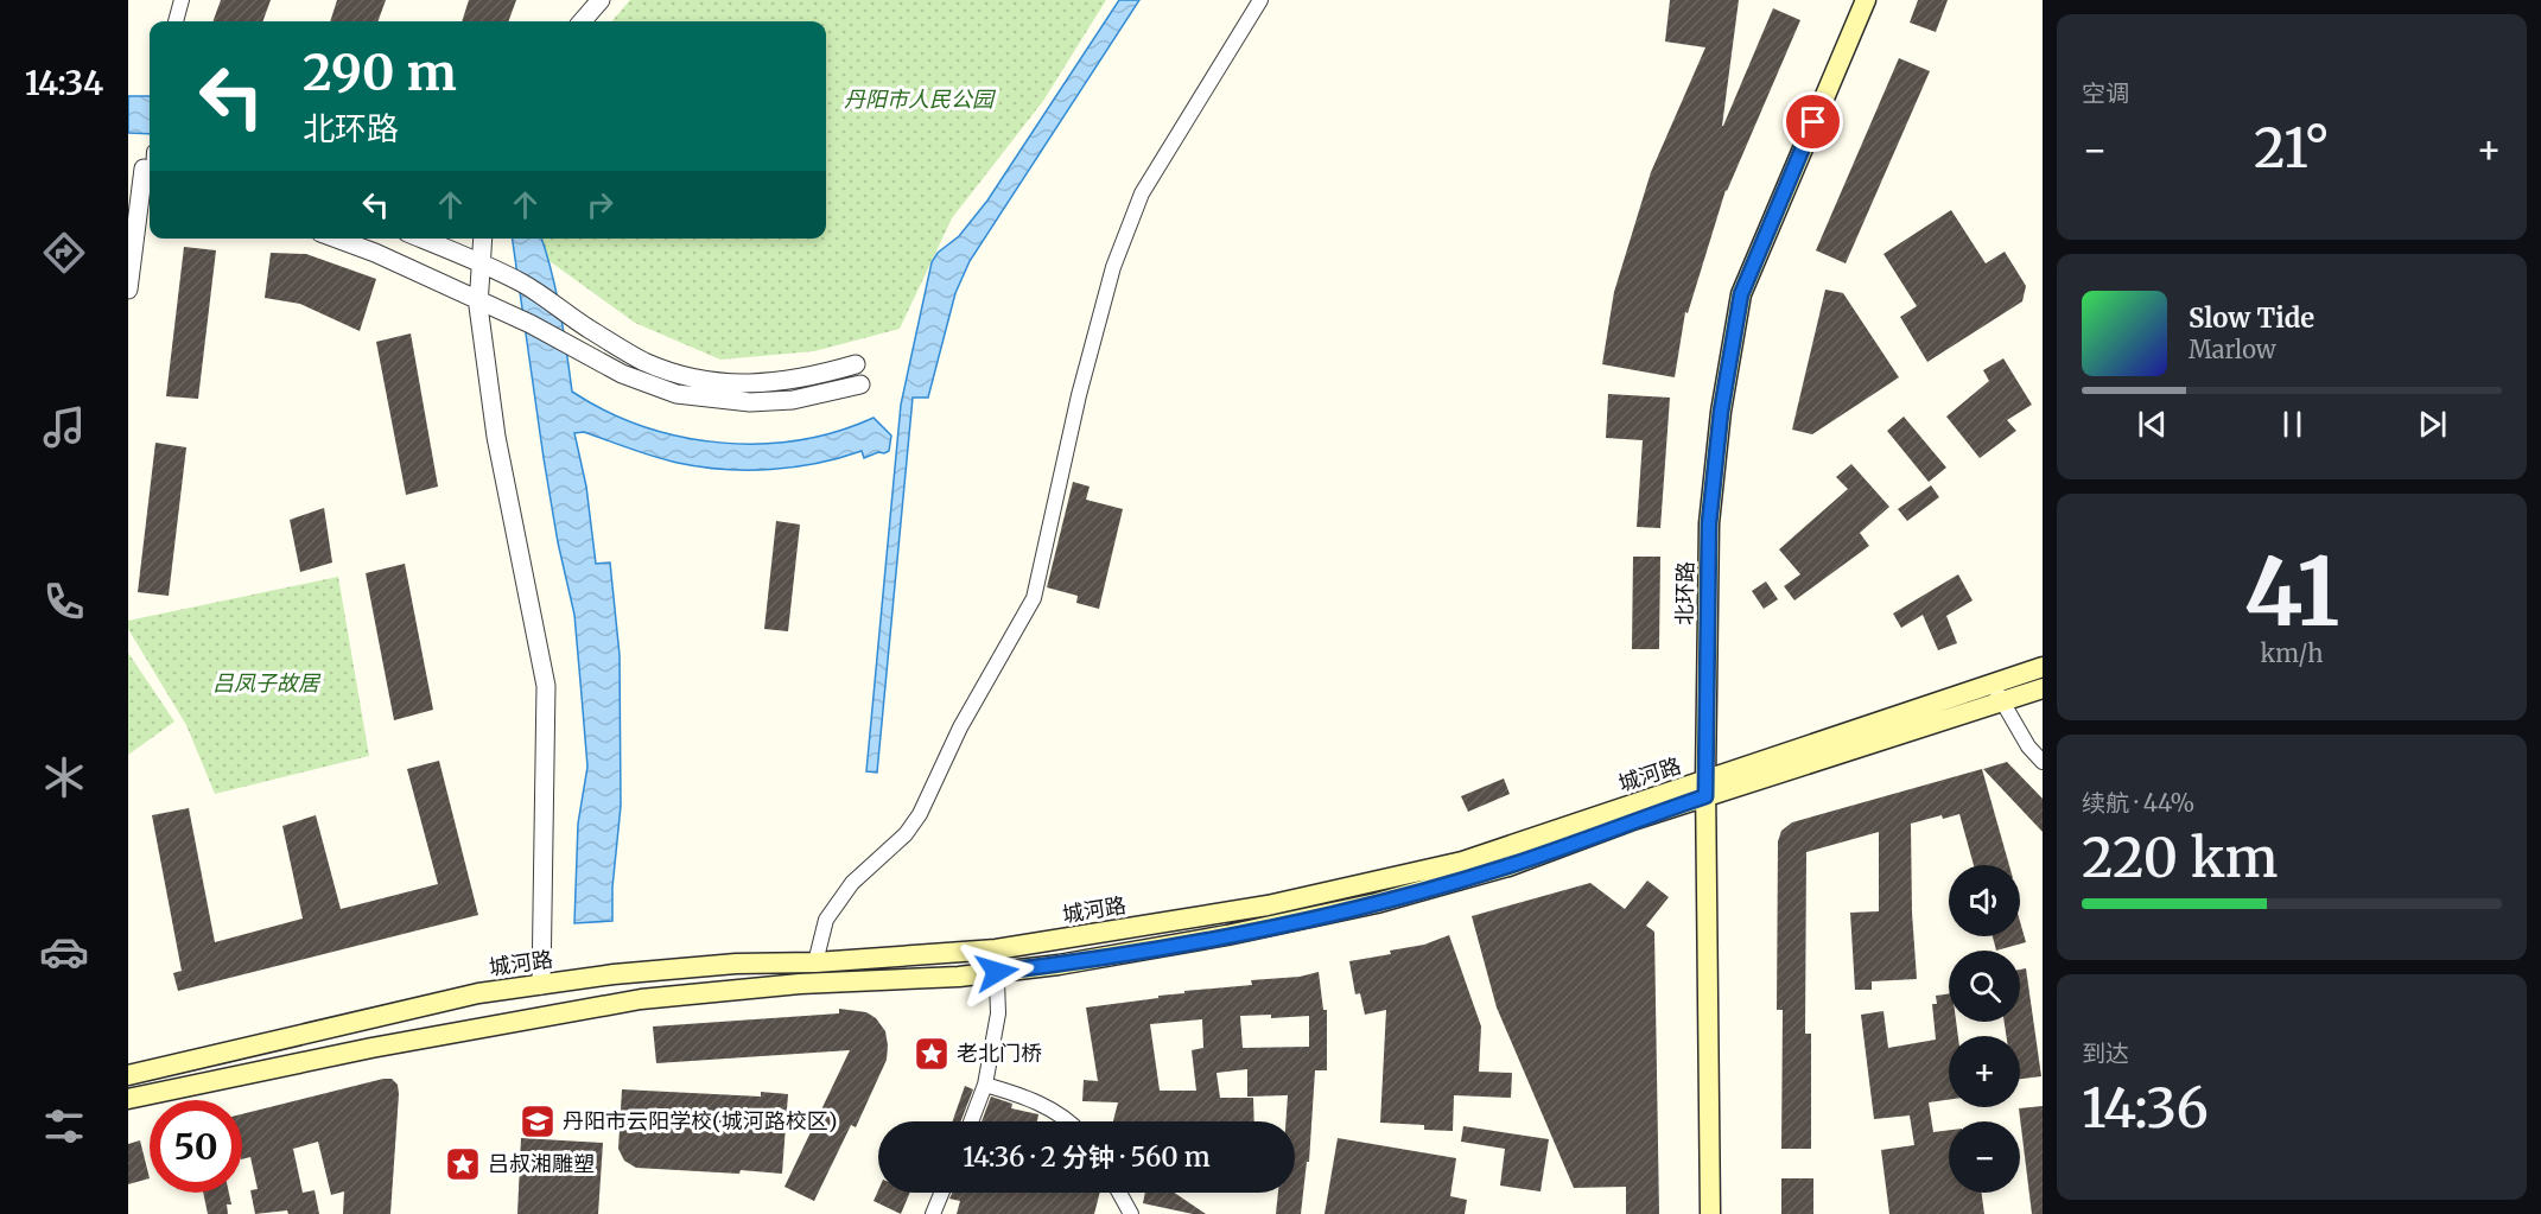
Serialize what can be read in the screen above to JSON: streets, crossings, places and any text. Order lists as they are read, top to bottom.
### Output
{
  "streets": {
    "main road": ["北环路", "城河路"]
  },
  "crossings": [
    ["北环路", "城河路"]
  ],
  "parks": ["丹阳市人民公园", "吕凤子故居"],
  "places": {
    "place": ["老北门桥", "吕叔湘雕塑"],
    "school or university": ["丹阳市云阳学校(城河路校区)"]
  },
  "page": {
    "tabs": "14:34",
    "tile": [
      "空调",
      ["41", "km/h"],
      ["续航 · 44%", "220 km"],
      ["到达", "14:36"]
    ],
    "turn": ["290 m", "北环路"],
    "heat": ["−", "21°", "+"],
    "song": ["Slow Tide", "Marlow"],
    "map_buttons": ["+", "−"],
    "limit": "50",
    "trip": "14:36 · 2 分钟 · 560 m"
  }
}
